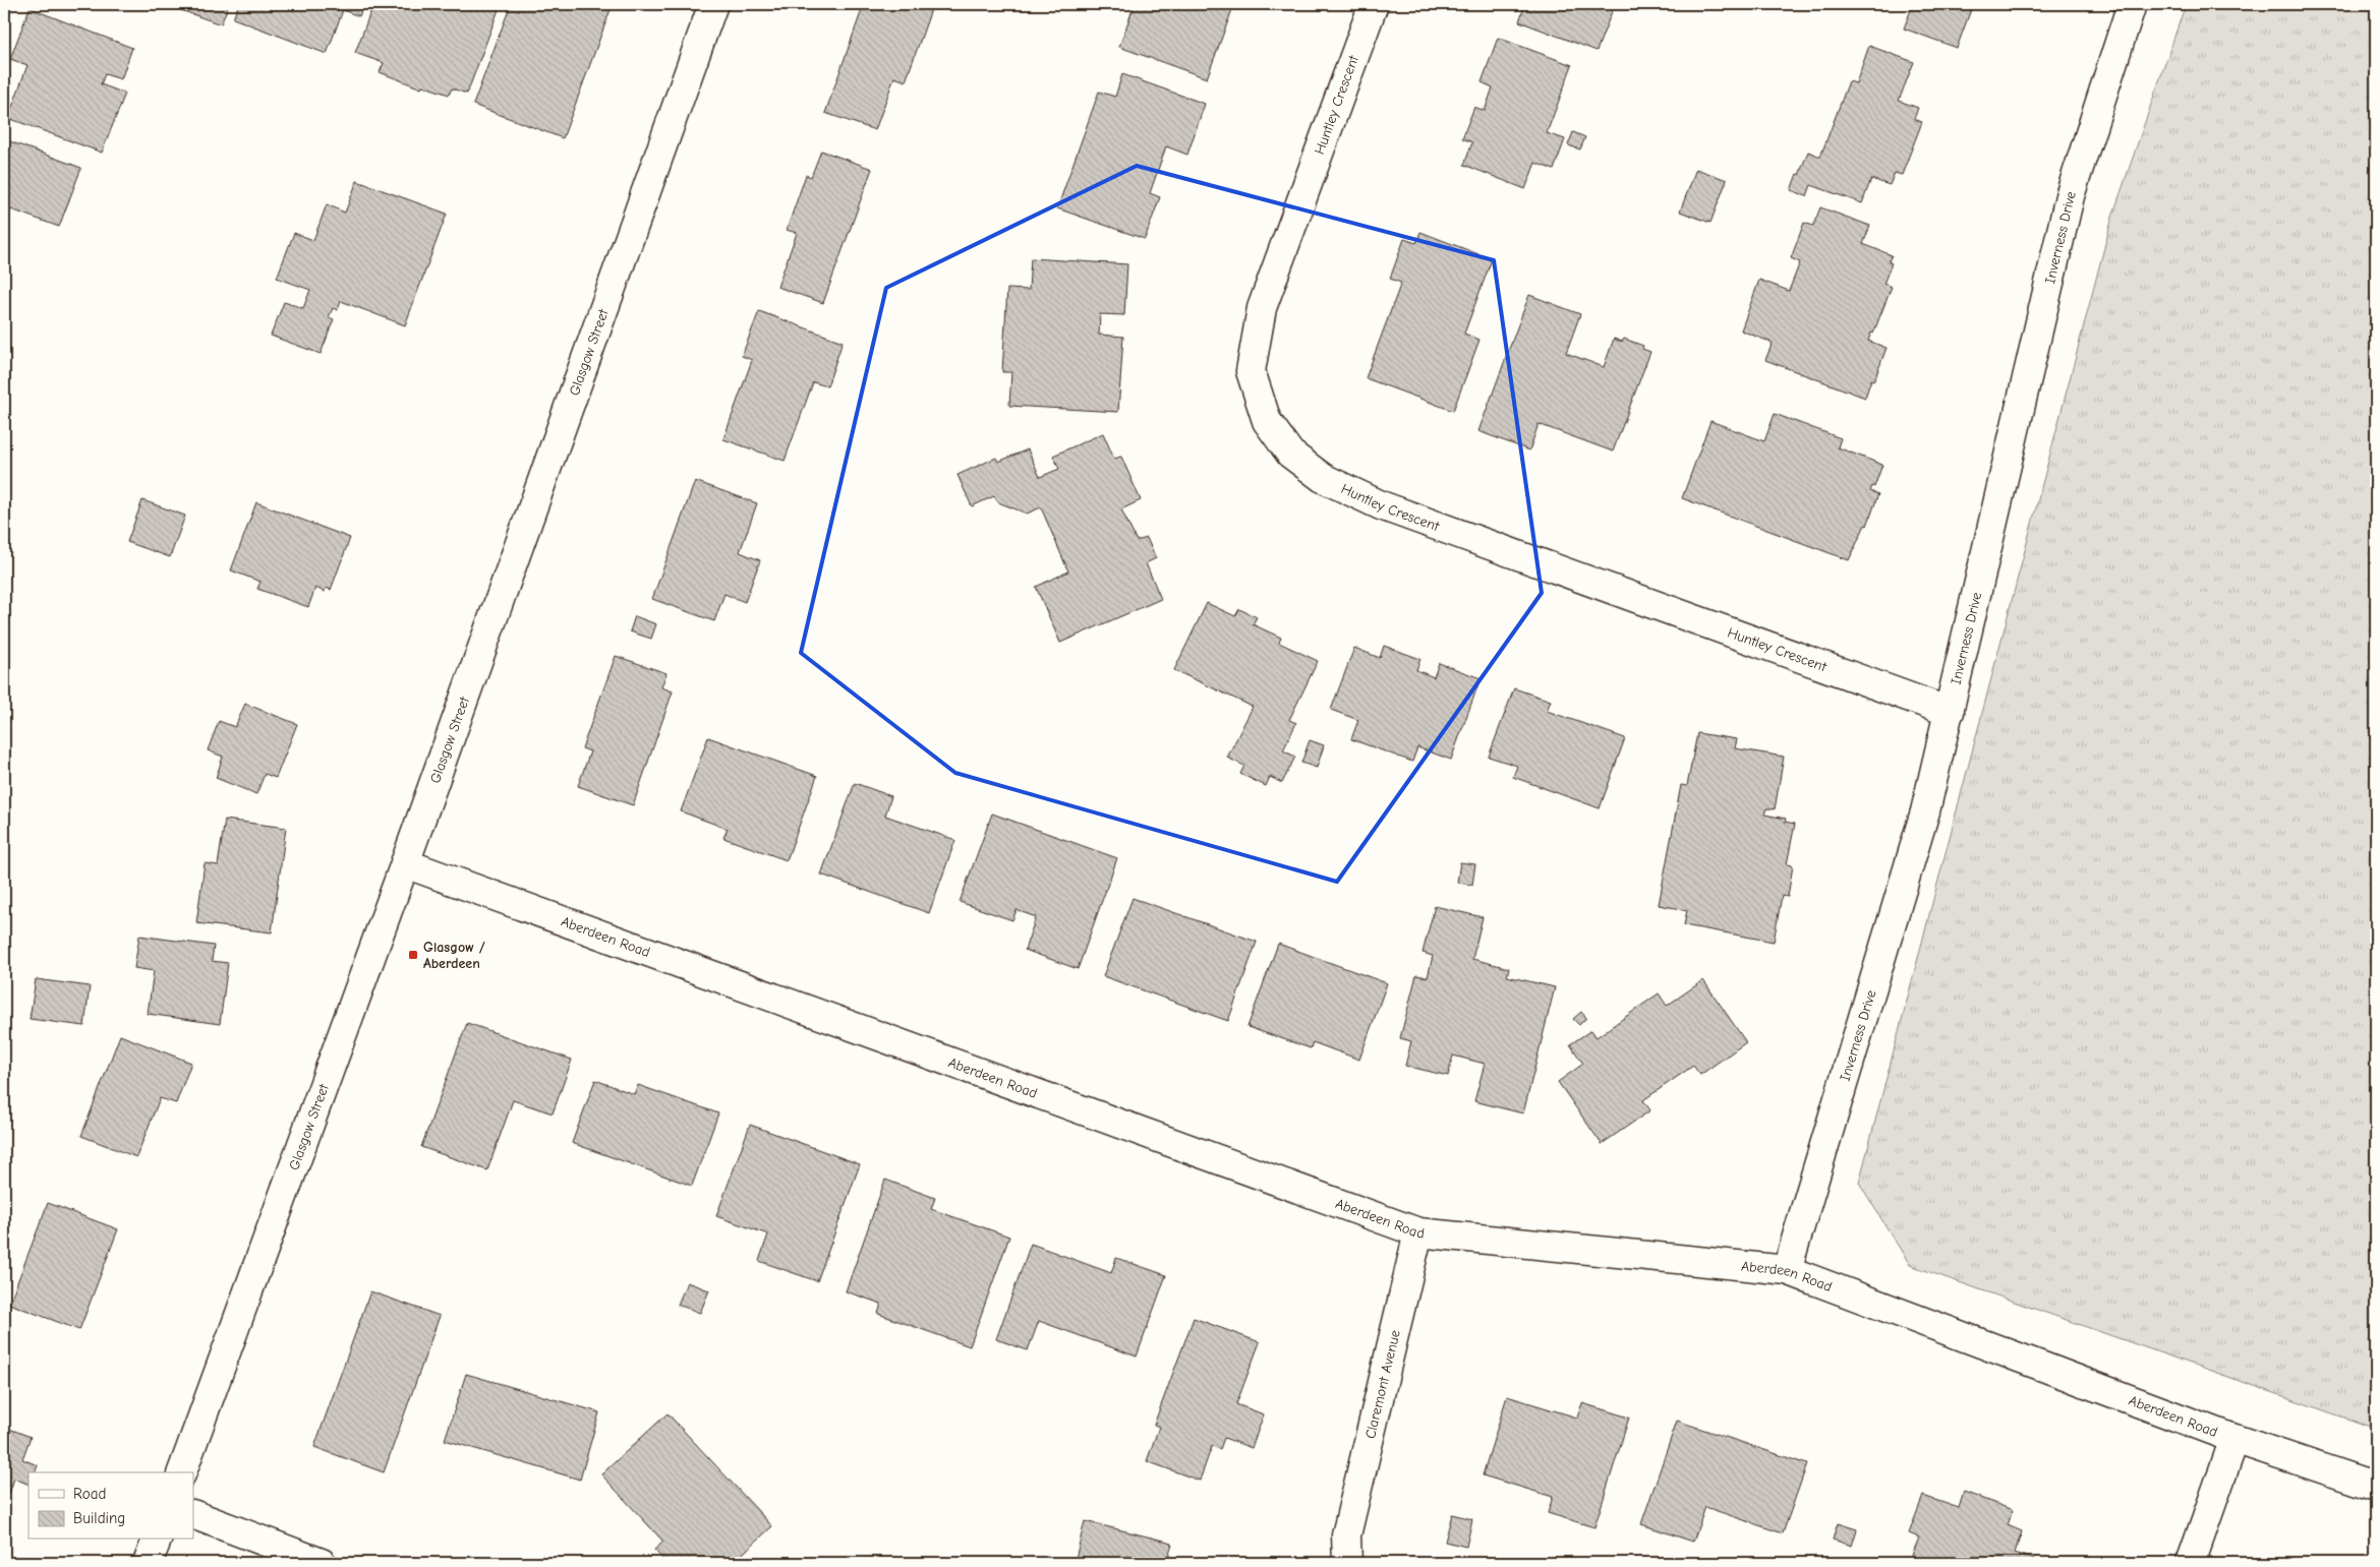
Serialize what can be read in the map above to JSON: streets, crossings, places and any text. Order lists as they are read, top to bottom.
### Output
{
  "streets": {
    "street": [
      "Huntley Crescent",
      "Inverness Drive",
      "Glasgow Street",
      "Aberdeen Road",
      "Claremont Avenue"
    ]
  },
  "crossings": [
    ["Huntley Crescent", "Inverness Drive"],
    ["Inverness Drive", "Aberdeen Road"],
    ["Glasgow Street", "Aberdeen Road"],
    ["Aberdeen Road", "Claremont Avenue"]
  ],
  "places": {
    "transit": ["Glasgow / Aberdeen"]
  },
  "legend": ["Road", "Building"]
}
